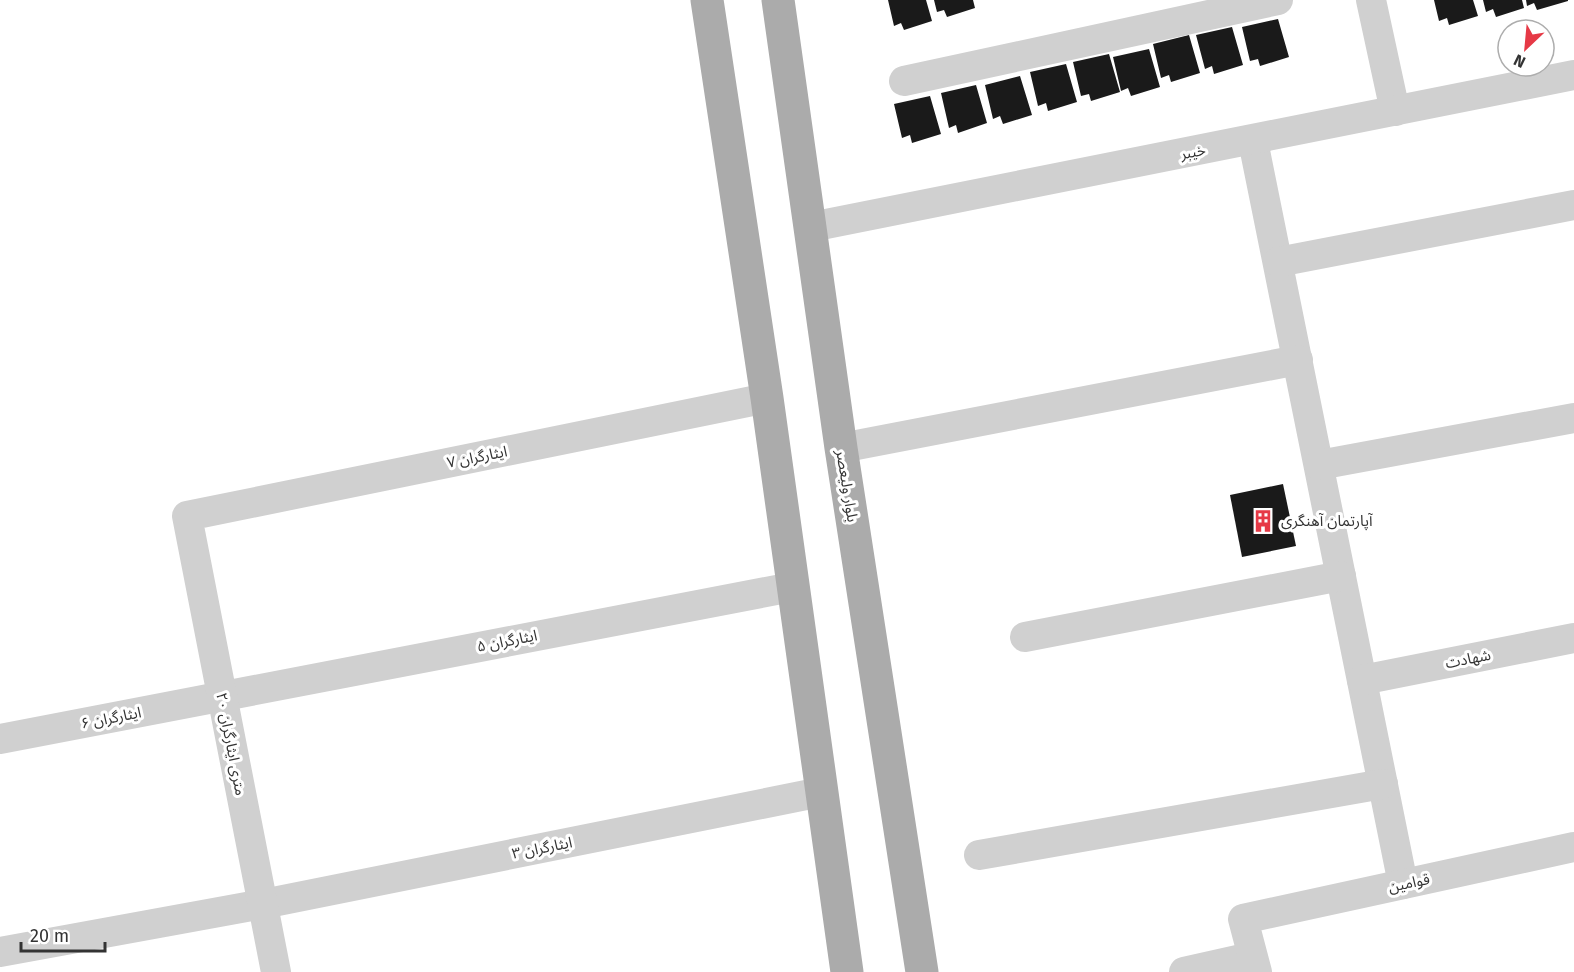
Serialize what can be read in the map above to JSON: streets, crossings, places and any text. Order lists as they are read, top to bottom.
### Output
{
  "streets": {
    "main road": ["بلوار ولیعصر"],
    "street": [
      "خیبر",
      "ایثارگران ۷",
      "ایثارگران ۵",
      "شهادت",
      "ایثارگران ۶",
      "۲۰ متری ایثارگران",
      "ایثارگران ۳",
      "قوامین"
    ]
  },
  "crossings": [
    ["خیبر", "بلوار ولیعصر"],
    ["ایثارگران ۷", "۲۰ متری ایثارگران"],
    ["ایثارگران ۵", "ایثارگران ۶"],
    ["ایثارگران ۵", "۲۰ متری ایثارگران"],
    ["ایثارگران ۶", "۲۰ متری ایثارگران"],
    ["۲۰ متری ایثارگران", "ایثارگران ۳"]
  ],
  "places": {
    "building": ["آپارتمان آهنگری"]
  },
  "scale_bar": "20 m",
  "north": "bottom left"
}
